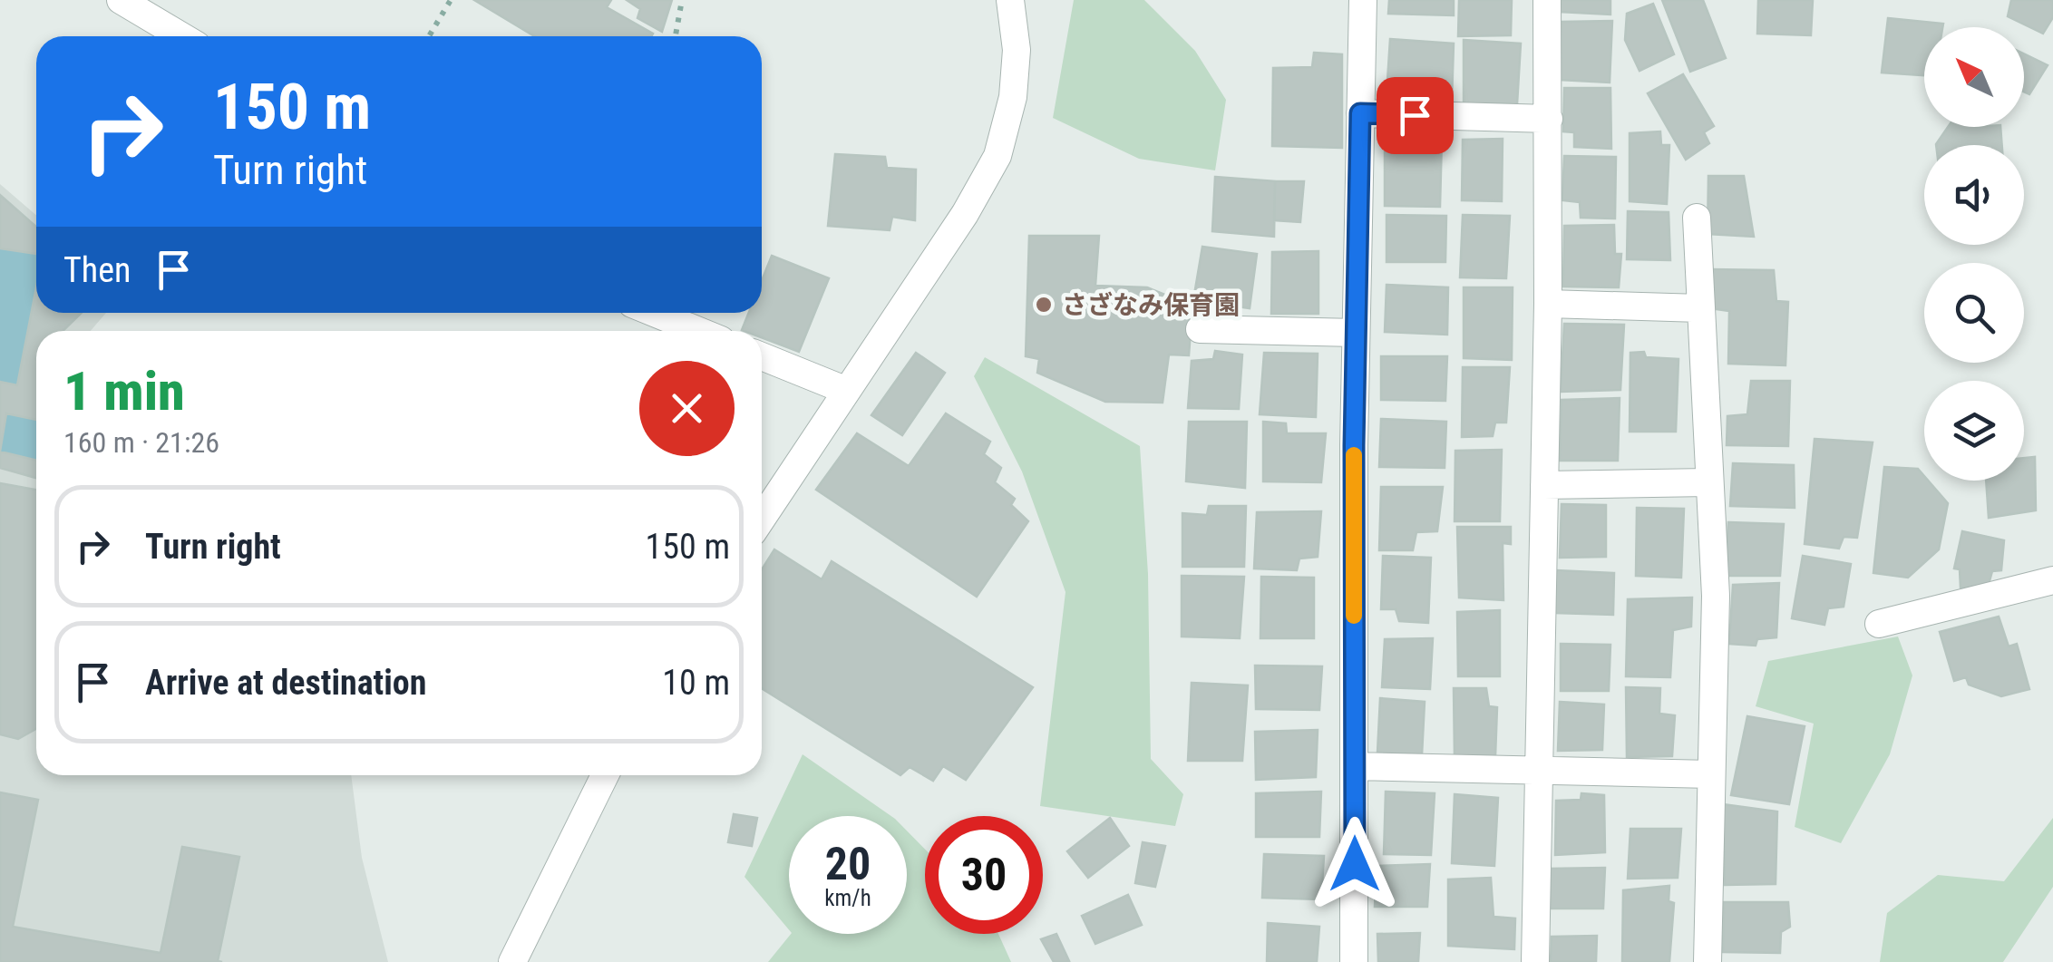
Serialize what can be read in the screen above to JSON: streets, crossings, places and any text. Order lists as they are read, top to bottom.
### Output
{
  "places": ["さざなみ保育園"],
  "north": "top left",
  "page": {
    "turn": ["150 m", "Turn right"],
    "then": "Then",
    "heading": ["1 min", "160 m · 21:26"],
    "list": [
      {
        "name": "Turn right",
        "value": "150 m"
      },
      {
        "name": "Arrive at destination",
        "value": "10 m"
      }
    ],
    "speed": "20 km/h",
    "limit": "30"
  }
}
